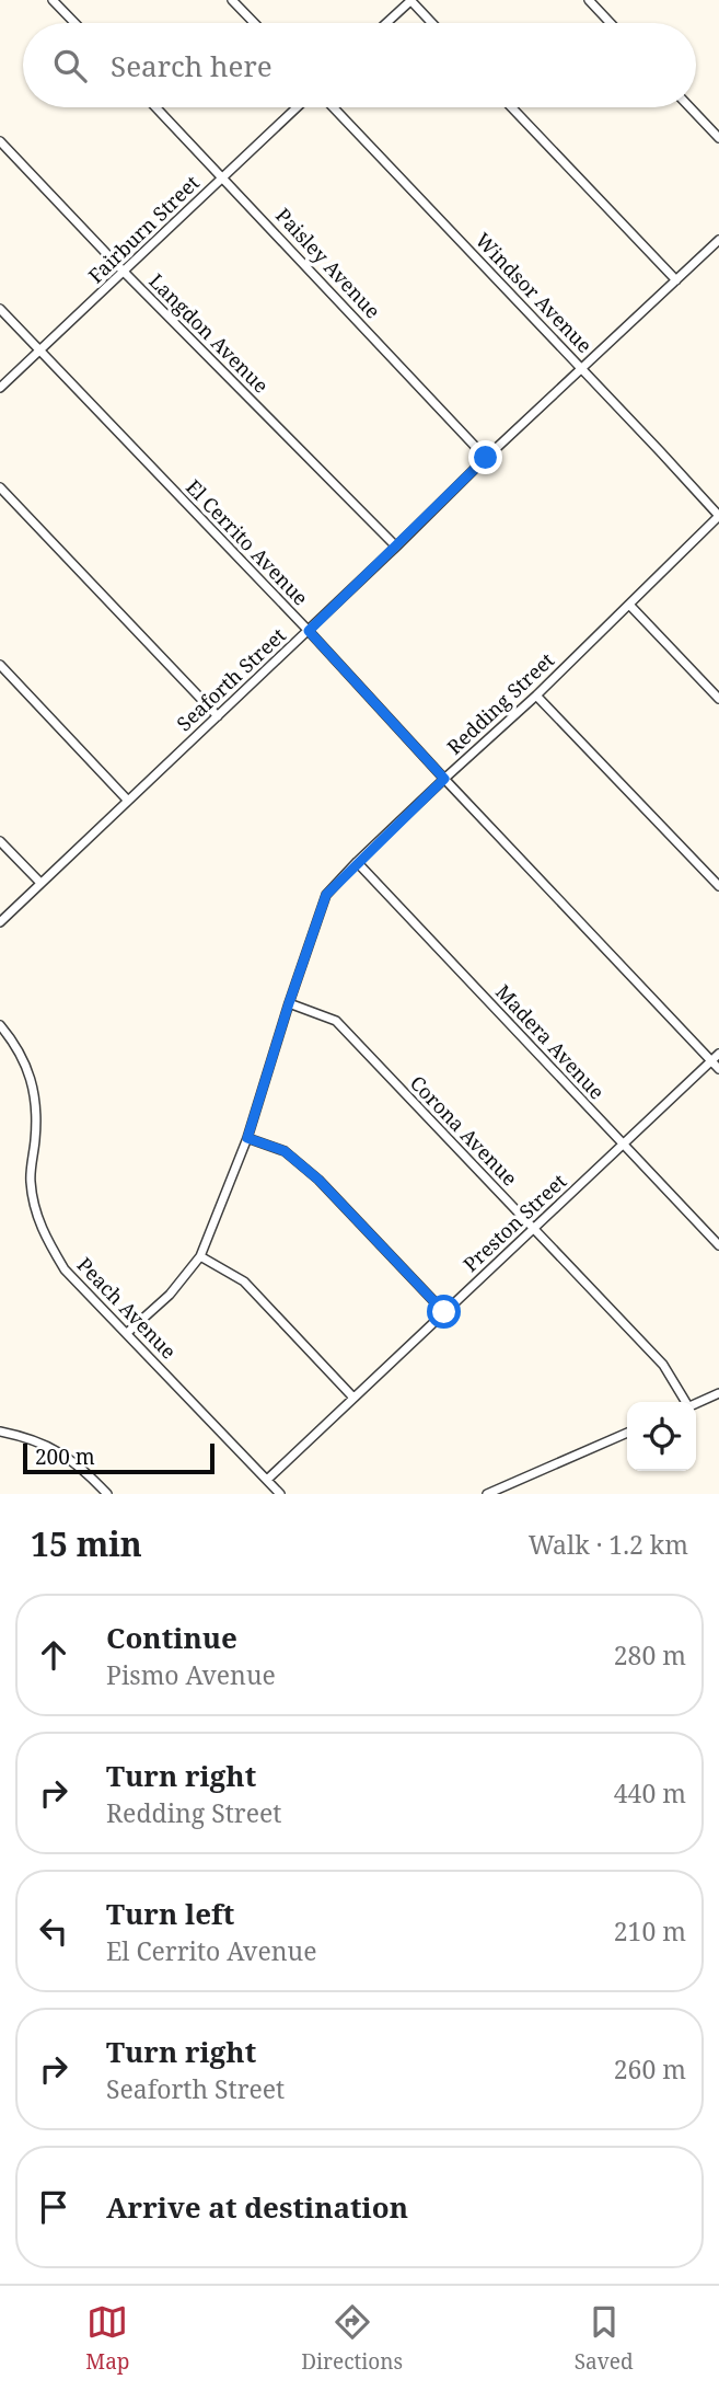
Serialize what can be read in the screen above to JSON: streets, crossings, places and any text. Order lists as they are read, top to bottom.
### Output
{
  "streets": {
    "street": [
      "Fairburn Street",
      "Paisley Avenue",
      "Windsor Avenue",
      "Langdon Avenue",
      "El Cerrito Avenue",
      "Seaforth Street",
      "Redding Street",
      "Madera Avenue",
      "Corona Avenue",
      "Preston Street",
      "Peach Avenue"
    ]
  },
  "crossings": [
    ["Fairburn Street", "Paisley Avenue"],
    ["Fairburn Street", "Langdon Avenue"],
    ["Fairburn Street", "El Cerrito Avenue"],
    ["Paisley Avenue", "Seaforth Street"],
    ["Windsor Avenue", "Seaforth Street"],
    ["Windsor Avenue", "Redding Street"],
    ["Langdon Avenue", "Seaforth Street"],
    ["El Cerrito Avenue", "Seaforth Street"],
    ["El Cerrito Avenue", "Redding Street"],
    ["El Cerrito Avenue", "Preston Street"],
    ["Redding Street", "Madera Avenue"],
    ["Redding Street", "Corona Avenue"],
    ["Redding Street", "Peach Avenue"],
    ["Madera Avenue", "Preston Street"],
    ["Corona Avenue", "Preston Street"],
    ["Preston Street", "Peach Avenue"]
  ],
  "scale_bar": "200 m",
  "page": {
    "search": "Search here",
    "scale": "200 m",
    "heading": ["15 min", "Walk · 1.2 km"],
    "list": [
      ["Continue", "Pismo Avenue", "280 m"],
      ["Turn right", "Redding Street", "440 m"],
      ["Turn left", "El Cerrito Avenue", "210 m"],
      ["Turn right", "Seaforth Street", "260 m"],
      "Arrive at destination"
    ],
    "nav": ["Map", "Directions", "Saved"]
  }
}
